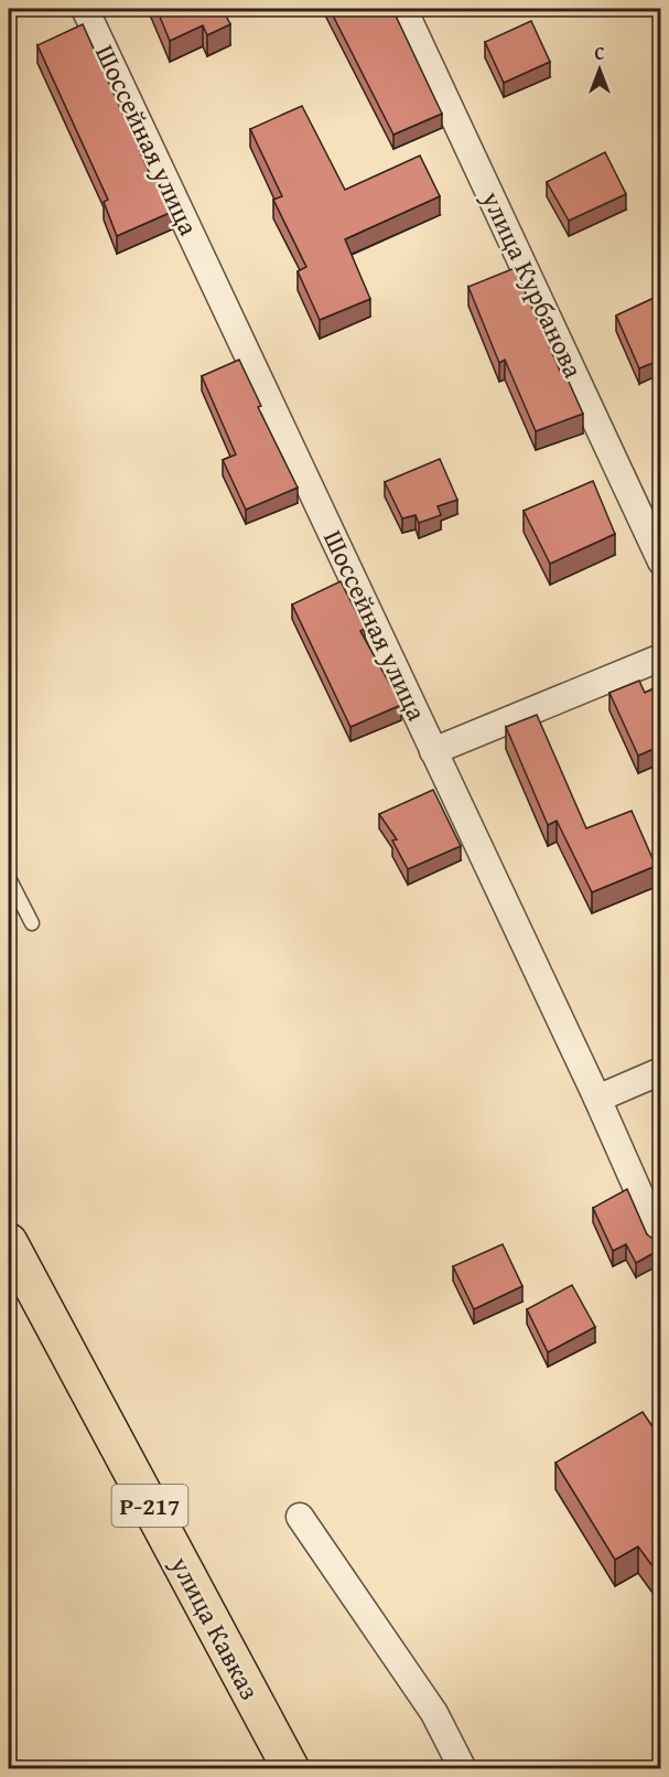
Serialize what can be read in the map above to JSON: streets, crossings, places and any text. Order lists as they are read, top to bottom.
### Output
{
  "streets": {
    "highway": ["Р-217", "улица Кавказ"],
    "street": ["Шоссейная улица", "улица Курбанова"]
  },
  "north": "top"
}
